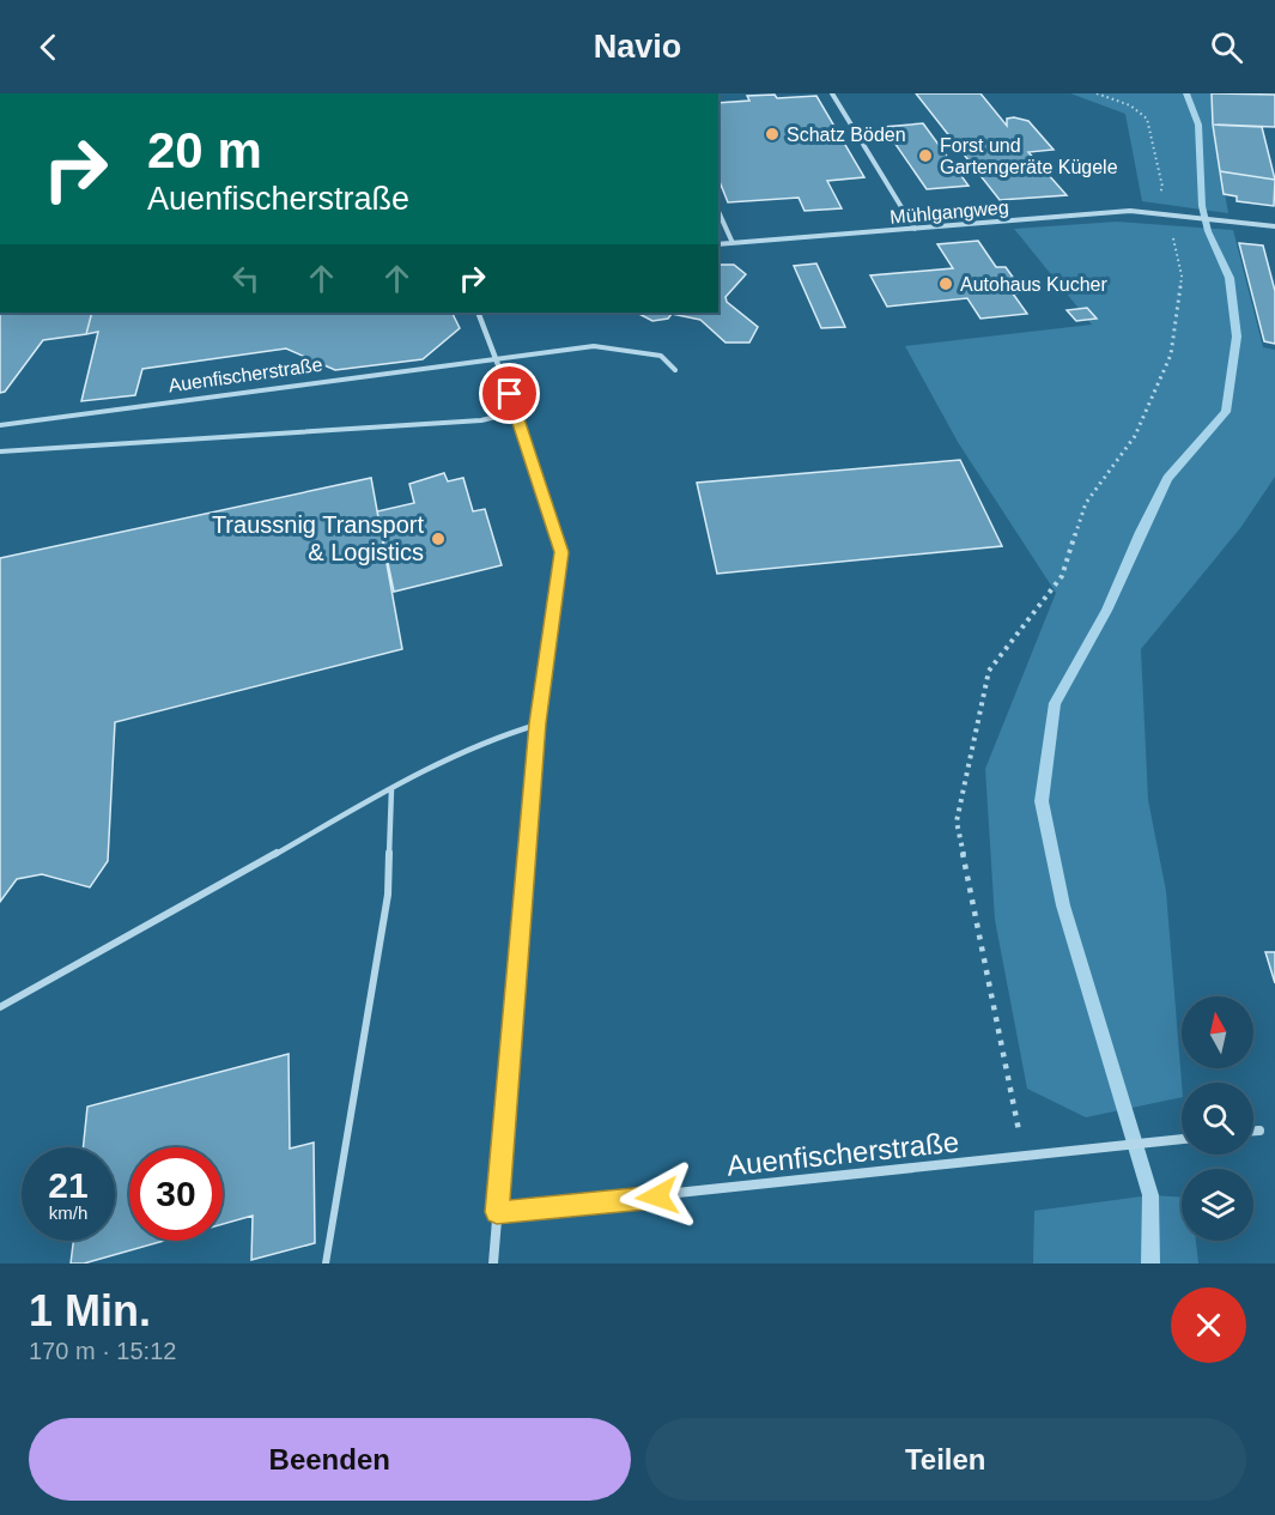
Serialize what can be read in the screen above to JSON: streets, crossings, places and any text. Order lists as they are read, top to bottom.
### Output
{
  "streets": {
    "street": ["Mühlgangweg", "Auenfischerstraße"]
  },
  "places": [
    "Schatz Böden",
    "Forst und Gartengeräte Kügele",
    "Autohaus Kucher",
    "Traussnig Transport & Logistics"
  ],
  "north": "top",
  "page": {
    "header": "Navio",
    "turn": ["20 m", "Auenfischerstraße"],
    "speed": "21 km/h",
    "limit": "30",
    "heading": ["1 Min.", "170 m · 15:12"],
    "buttons": ["Beenden", "Teilen"]
  }
}
